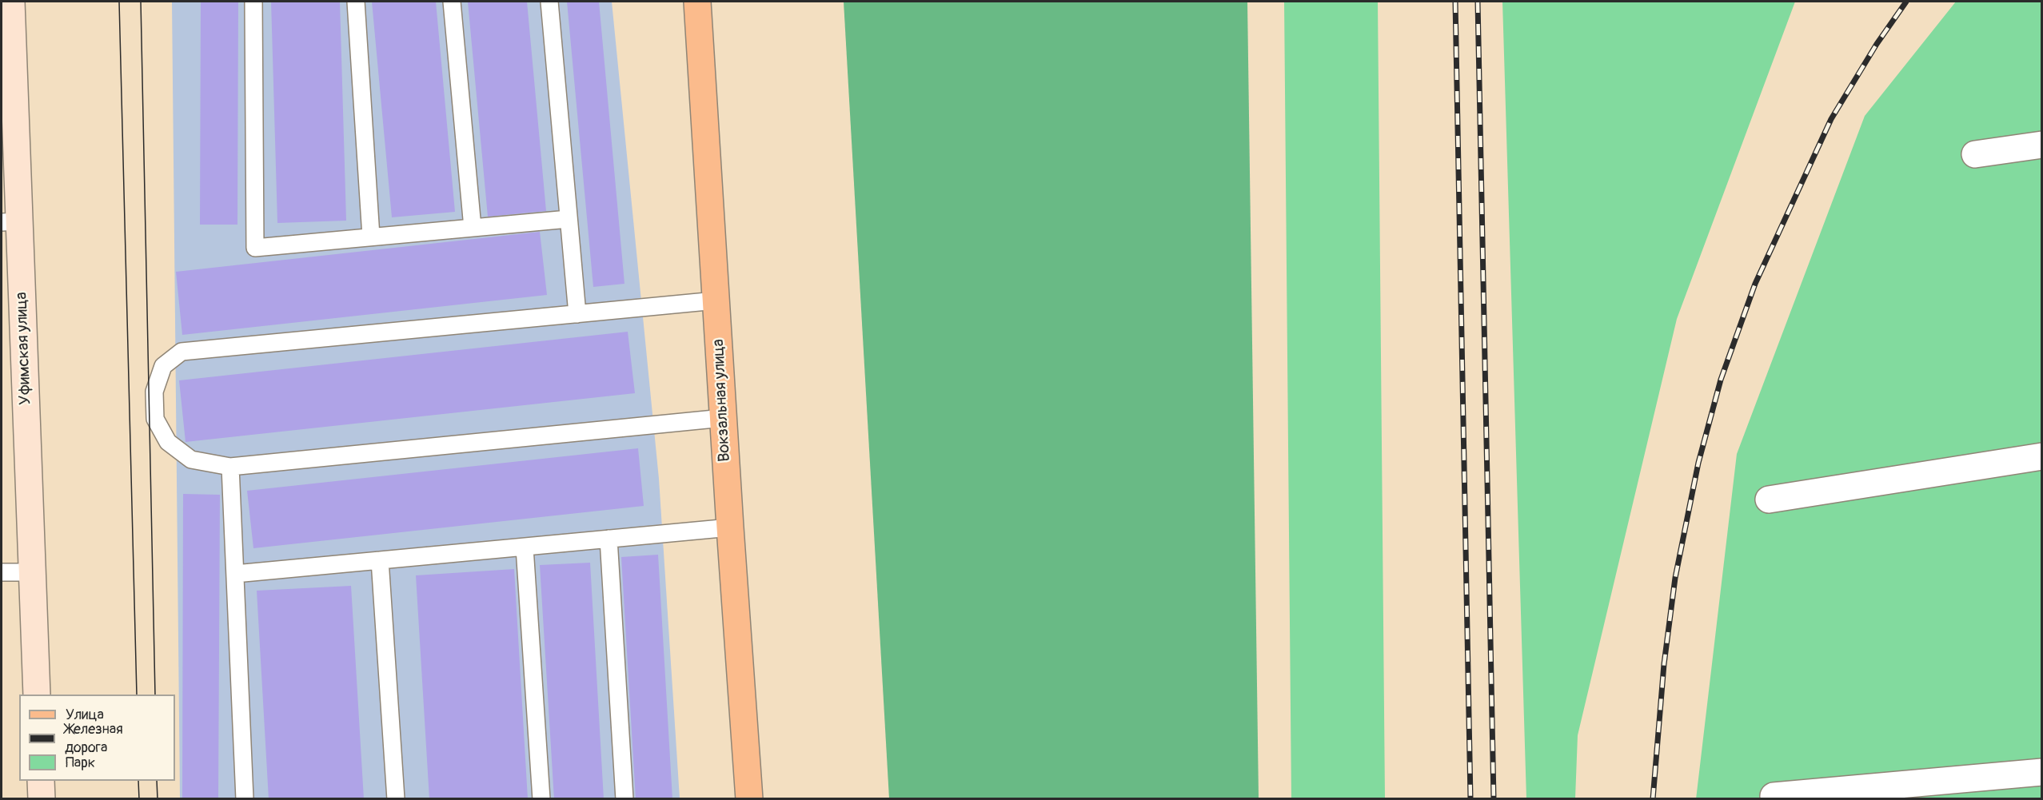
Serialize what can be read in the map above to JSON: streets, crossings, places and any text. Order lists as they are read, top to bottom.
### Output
{
  "streets": {
    "main road": ["Вокзальная улица"],
    "street": ["Уфимская улица"]
  },
  "legend": ["Улица", "Железная дорога", "Парк"]
}
